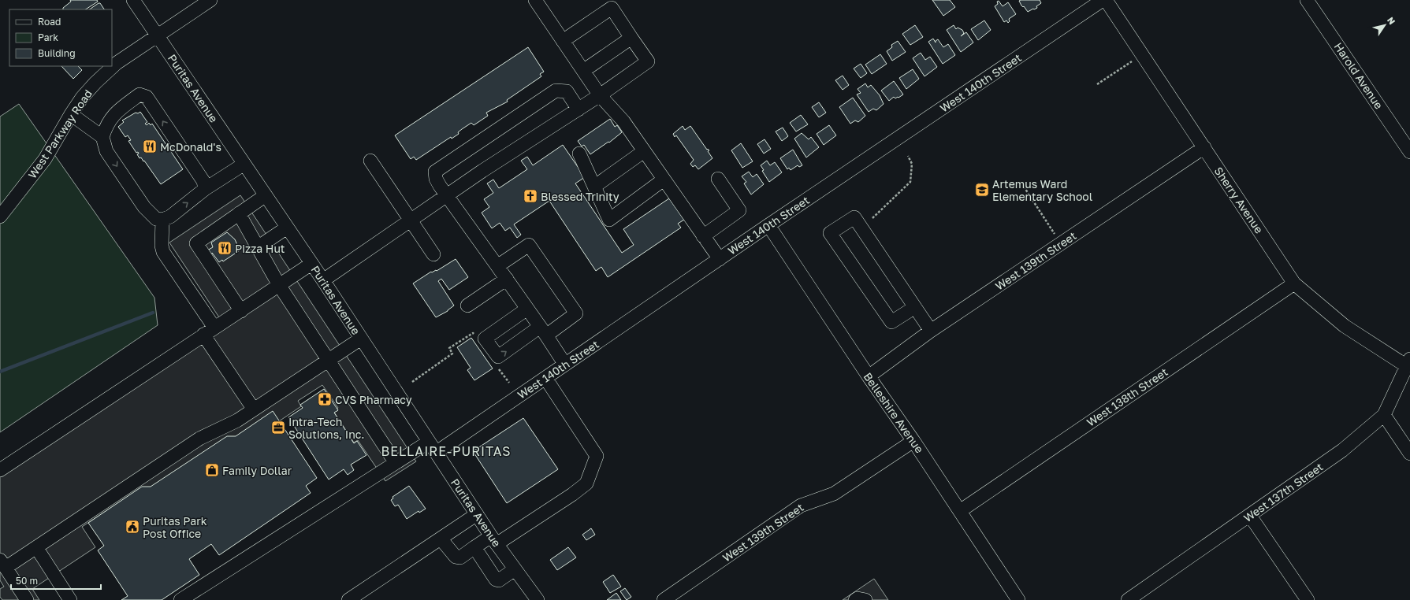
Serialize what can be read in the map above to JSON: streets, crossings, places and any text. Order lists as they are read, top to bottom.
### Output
{
  "streets": {
    "street": [
      "Harold Avenue",
      "West 140th Street",
      "Puritas Avenue",
      "West Parkway Road",
      "Sherry Avenue",
      "West 139th Street",
      "West 138th Street",
      "Belleshire Avenue",
      "West 137th Street"
    ]
  },
  "crossings": [
    ["West 140th Street", "Puritas Avenue"],
    ["West 140th Street", "Belleshire Avenue"],
    ["Puritas Avenue", "West Parkway Road"],
    ["Sherry Avenue", "West 139th Street"],
    ["Sherry Avenue", "West 138th Street"],
    ["Sherry Avenue", "West 137th Street"],
    ["West 139th Street", "Belleshire Avenue"],
    ["West 138th Street", "Belleshire Avenue"]
  ],
  "districts": ["BELLAIRE-PURITAS"],
  "places": {
    "restaurant": ["McDonald's", "Pizza Hut"],
    "school or university": ["Artemus Ward Elementary School"],
    "church": ["Blessed Trinity"],
    "pharmacy": ["CVS Pharmacy"],
    "office": ["Intra-Tech Solutions, Inc."],
    "shop": ["Family Dollar"],
    "public building": ["Puritas Park Post Office"]
  },
  "legend": ["Road", "Park", "Building"],
  "scale_bar": "50 m",
  "north": "top right"
}
